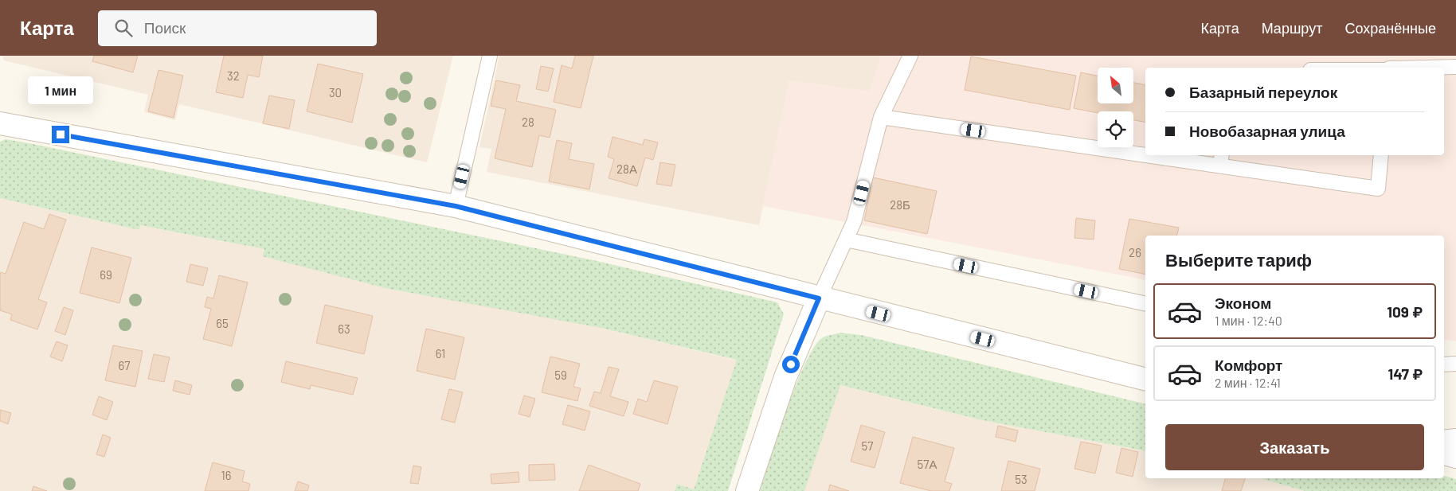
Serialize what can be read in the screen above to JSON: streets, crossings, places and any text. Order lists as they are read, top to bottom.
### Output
{
  "house_numbers": [
    "32",
    "30",
    "28",
    "28А",
    "28Б",
    "26",
    "69",
    "65",
    "63",
    "61",
    "67",
    "59",
    "57",
    "57А",
    "16",
    "53"
  ],
  "north": "top left",
  "page": {
    "header": "Карта",
    "search": "Поиск",
    "nav": ["Карта", "Маршрут", "Сохранённые"],
    "banner": ["Базарный переулок", "Новобазарная улица"],
    "bubble": "1 мин",
    "heading": "Выберите тариф",
    "list": [
      {
        "name": "Эконом",
        "note": "1 мин · 12:40",
        "value": "109 ₽"
      },
      {
        "name": "Комфорт",
        "note": "2 мин · 12:41",
        "value": "147 ₽"
      }
    ],
    "buttons": "Заказать"
  }
}
